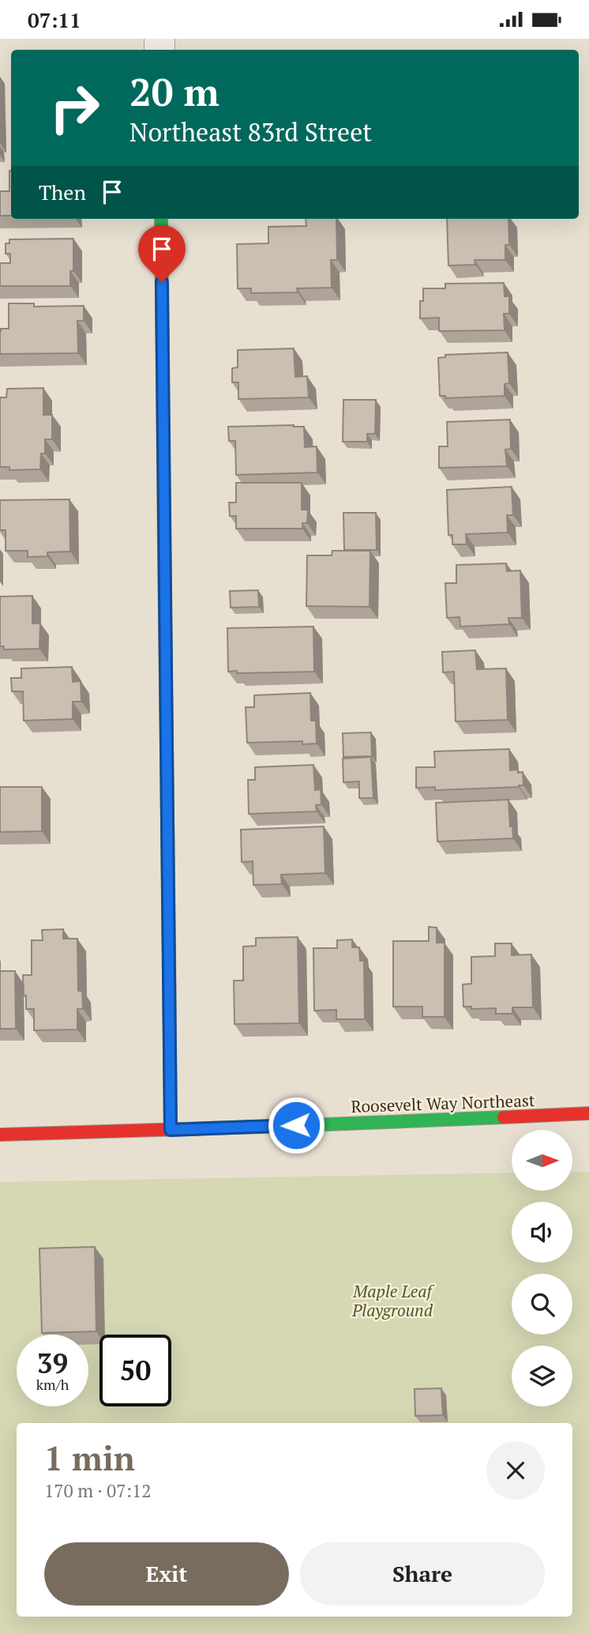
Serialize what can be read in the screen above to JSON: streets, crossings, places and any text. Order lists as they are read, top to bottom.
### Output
{
  "streets": {
    "street": ["Roosevelt Way Northeast"]
  },
  "parks": ["Maple Leaf Playground"],
  "north": "right",
  "page": {
    "status": "07:11",
    "turn": ["20 m", "Northeast 83rd Street"],
    "then": "Then",
    "speed": "39 km/h",
    "limit": "50",
    "heading": ["1 min", "170 m · 07:12"],
    "buttons": ["Exit", "Share"]
  }
}
